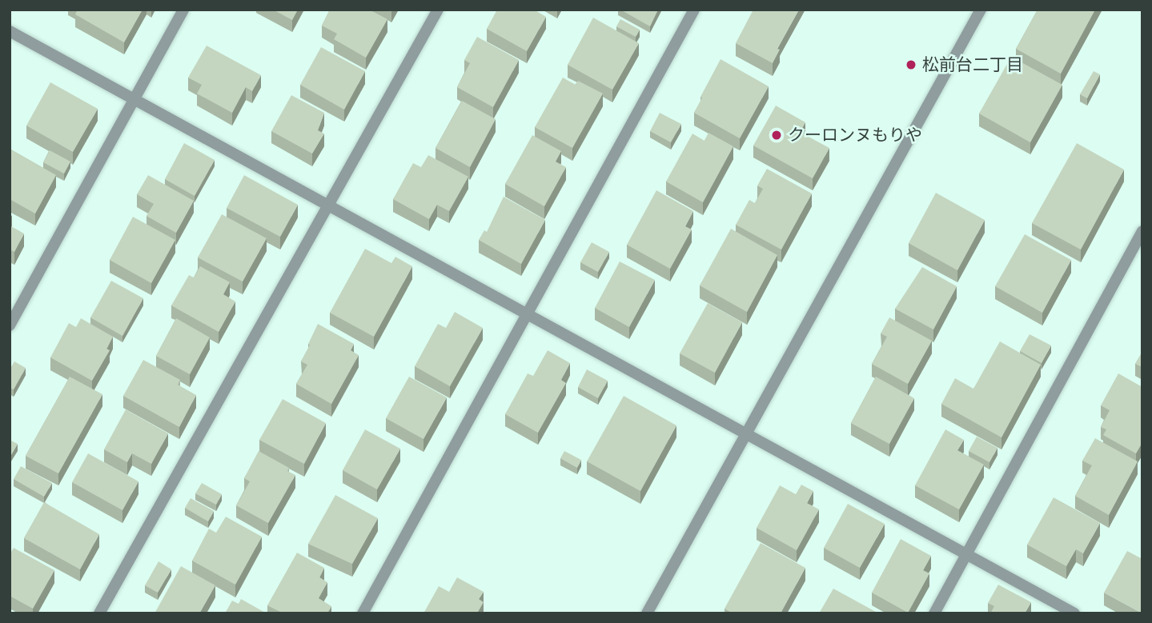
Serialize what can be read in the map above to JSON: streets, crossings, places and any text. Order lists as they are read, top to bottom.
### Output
{
  "places": ["松前台二丁目", "クーロンヌもりや"]
}
